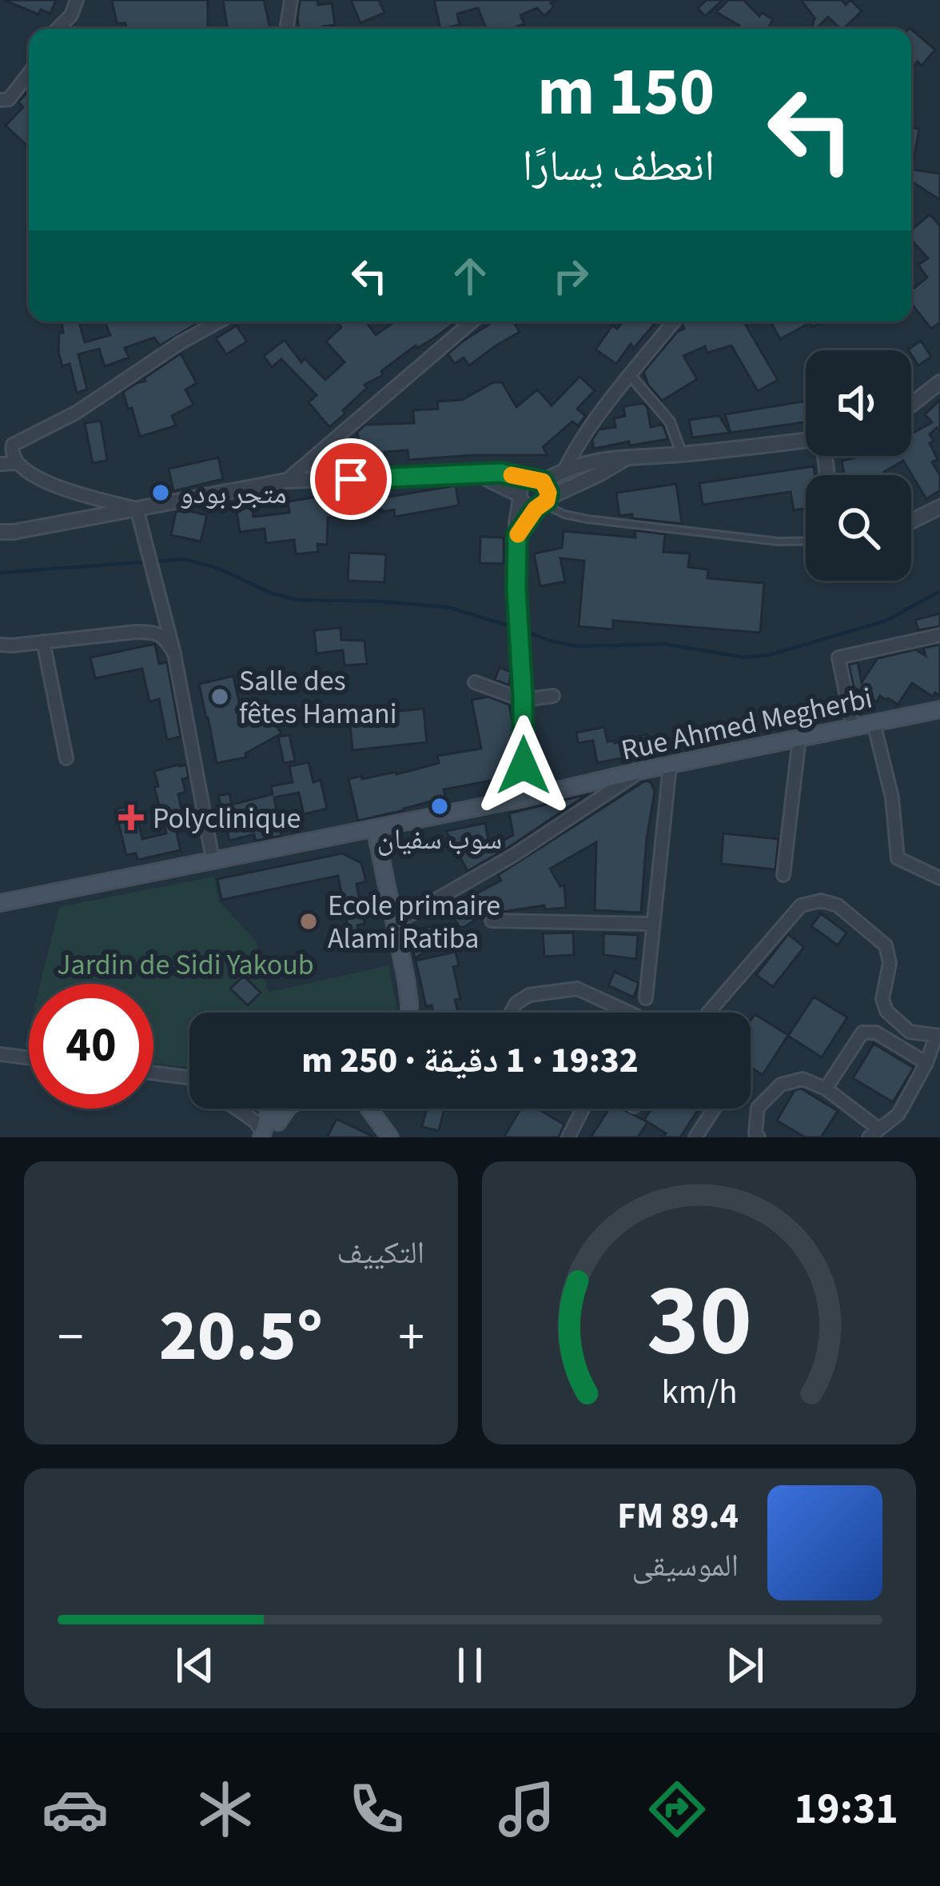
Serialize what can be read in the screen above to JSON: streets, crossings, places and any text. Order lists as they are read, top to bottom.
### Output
{
  "streets": {
    "main road": ["Rue Ahmed Megherbi"]
  },
  "parks": ["Jardin de Sidi Yakoub"],
  "places": {
    "other": [
      "متجر بودو",
      "Salle des fêtes Hamani",
      "سوب سفيان",
      "Ecole primaire Alami Ratiba"
    ],
    "health": ["Polyclinique"]
  },
  "page": {
    "turn": ["150 m", "انعطف يسارًا"],
    "limit": "40",
    "trip": "19:32 · 1 دقيقة · 250 m",
    "tile": "التكييف",
    "heat": ["−", "20.5°", "+"],
    "song": ["89.4 FM", "الموسيقى"],
    "tabs": "19:31",
    "gauge": ["30", "km/h"]
  }
}
